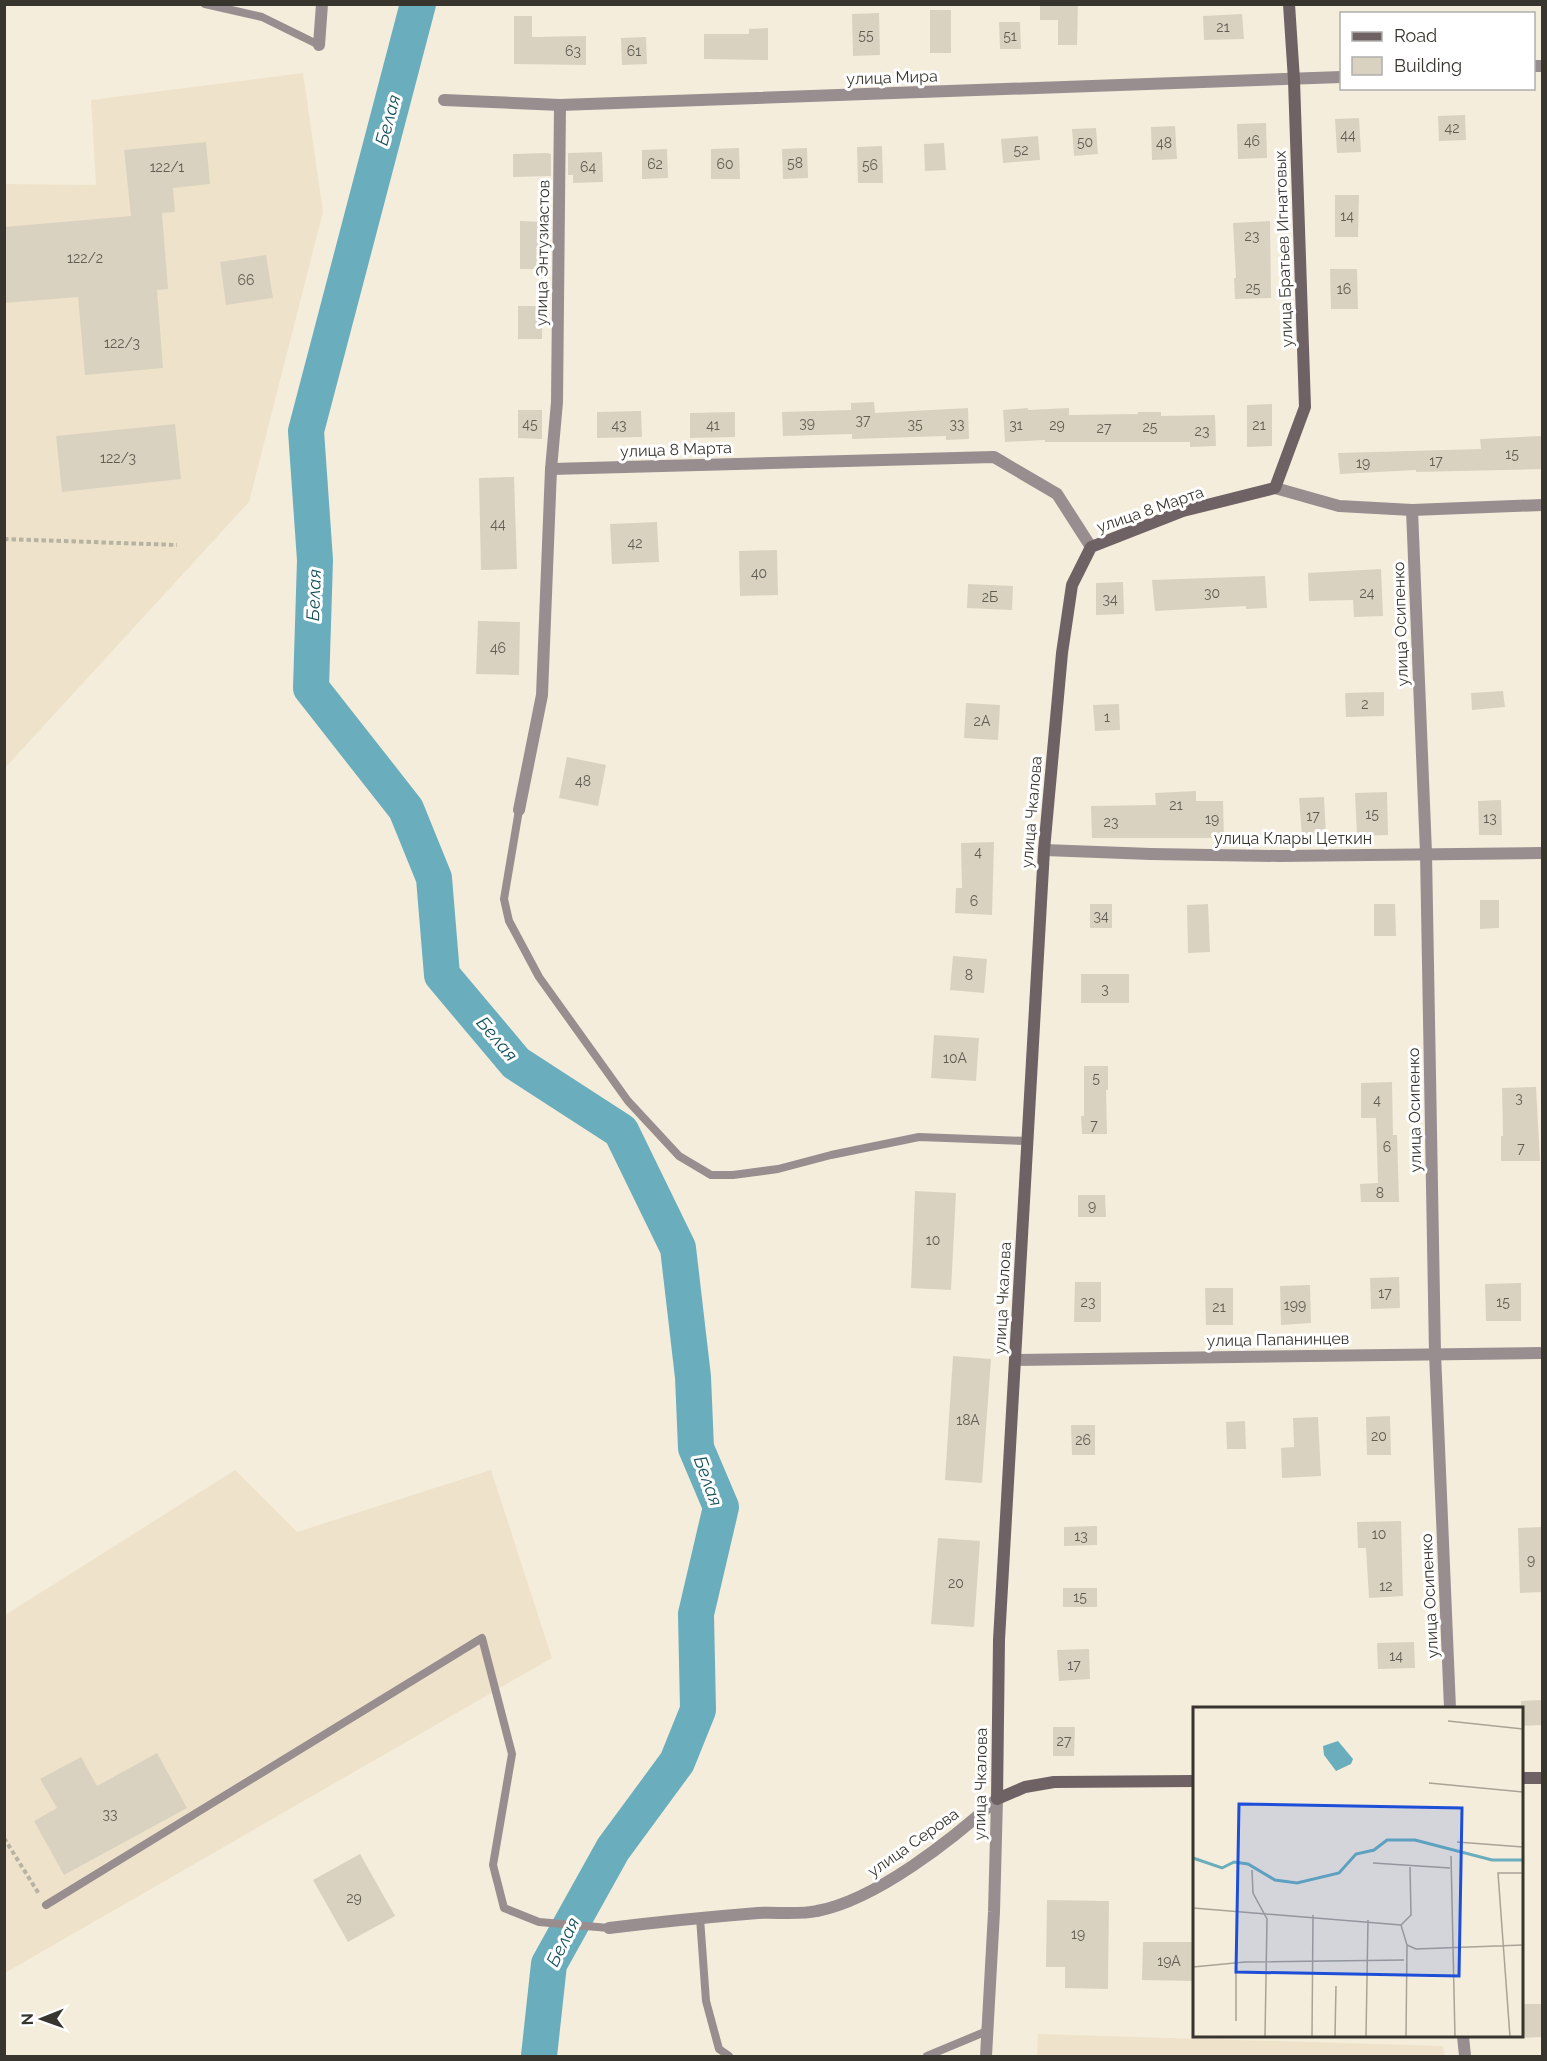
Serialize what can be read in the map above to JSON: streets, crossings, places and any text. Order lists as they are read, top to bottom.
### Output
{
  "streets": {
    "street": [
      "улица Мира",
      "улица Братьев Игнатовых",
      "улица Энтузиастов",
      "улица 8 Марта",
      "улица Осипенко",
      "улица Чкалова",
      "улица Клары Цеткин",
      "улица Папанинцев",
      "улица Серова"
    ]
  },
  "crossings": [
    ["улица Мира", "улица Братьев Игнатовых"],
    ["улица Мира", "улица Энтузиастов"],
    ["улица Братьев Игнатовых", "улица 8 Марта"],
    ["улица Энтузиастов", "улица 8 Марта"],
    ["улица 8 Марта", "улица Осипенко"],
    ["улица 8 Марта", "улица Чкалова"],
    ["улица Осипенко", "улица Клары Цеткин"],
    ["улица Осипенко", "улица Папанинцев"],
    ["улица Чкалова", "улица Клары Цеткин"],
    ["улица Чкалова", "улица Папанинцев"],
    ["улица Чкалова", "улица Серова"]
  ],
  "water": ["Белая"],
  "house_numbers": [
    "21",
    "55",
    "51",
    "63",
    "61",
    "42",
    "44",
    "46",
    "50",
    "48",
    "52",
    "58",
    "62",
    "60",
    "56",
    "122/1",
    "64",
    "14",
    "23",
    "122/2",
    "66",
    "25",
    "16",
    "122/3",
    "37",
    "39",
    "45",
    "35",
    "33",
    "43",
    "41",
    "31",
    "29",
    "21",
    "25",
    "27",
    "23",
    "15",
    "122/3",
    "17",
    "19",
    "44",
    "42",
    "40",
    "30",
    "24",
    "2Б",
    "34",
    "46",
    "2",
    "1",
    "2А",
    "48",
    "21",
    "15",
    "17",
    "13",
    "19",
    "23",
    "4",
    "6",
    "34",
    "8",
    "3",
    "10А",
    "5",
    "3",
    "4",
    "7",
    "6",
    "7",
    "8",
    "9",
    "10",
    "17",
    "23",
    "15",
    "199",
    "21",
    "18А",
    "20",
    "26",
    "10",
    "13",
    "9",
    "20",
    "12",
    "15",
    "14",
    "17",
    "27",
    "33",
    "29",
    "19",
    "19А"
  ],
  "legend": ["Road", "Building"],
  "north": "left"
}
